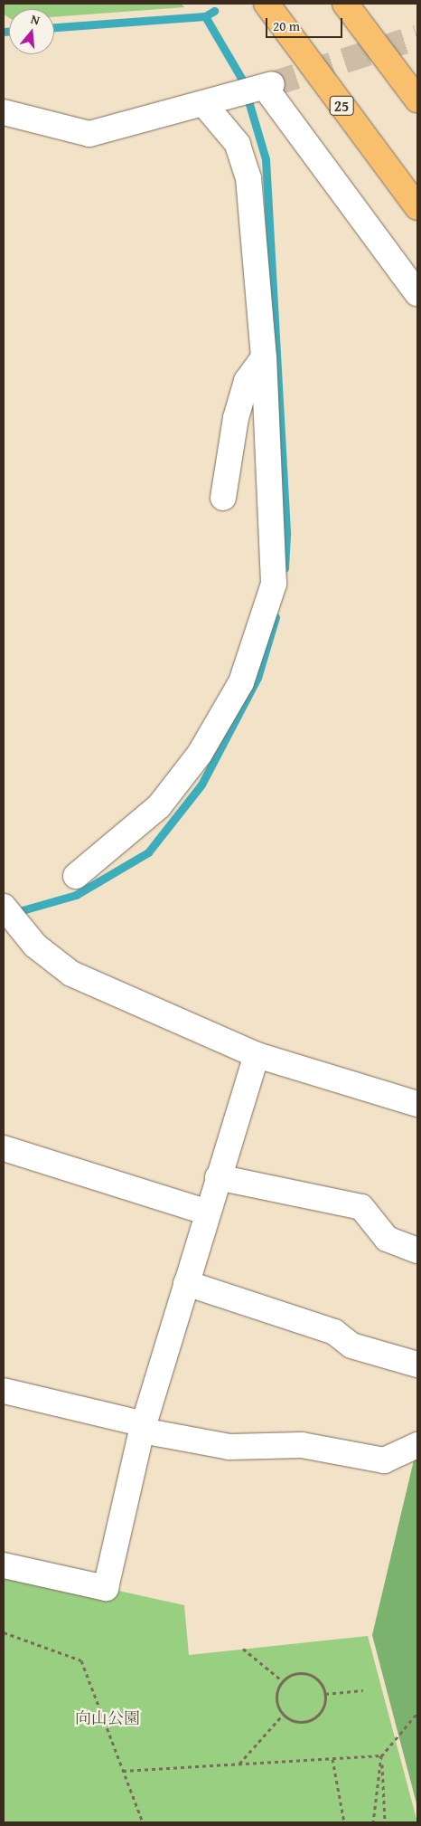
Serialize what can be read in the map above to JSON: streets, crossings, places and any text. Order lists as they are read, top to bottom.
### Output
{
  "streets": {
    "main road": ["25"]
  },
  "parks": ["向山公園"],
  "scale_bar": "20 m",
  "north": "top"
}
